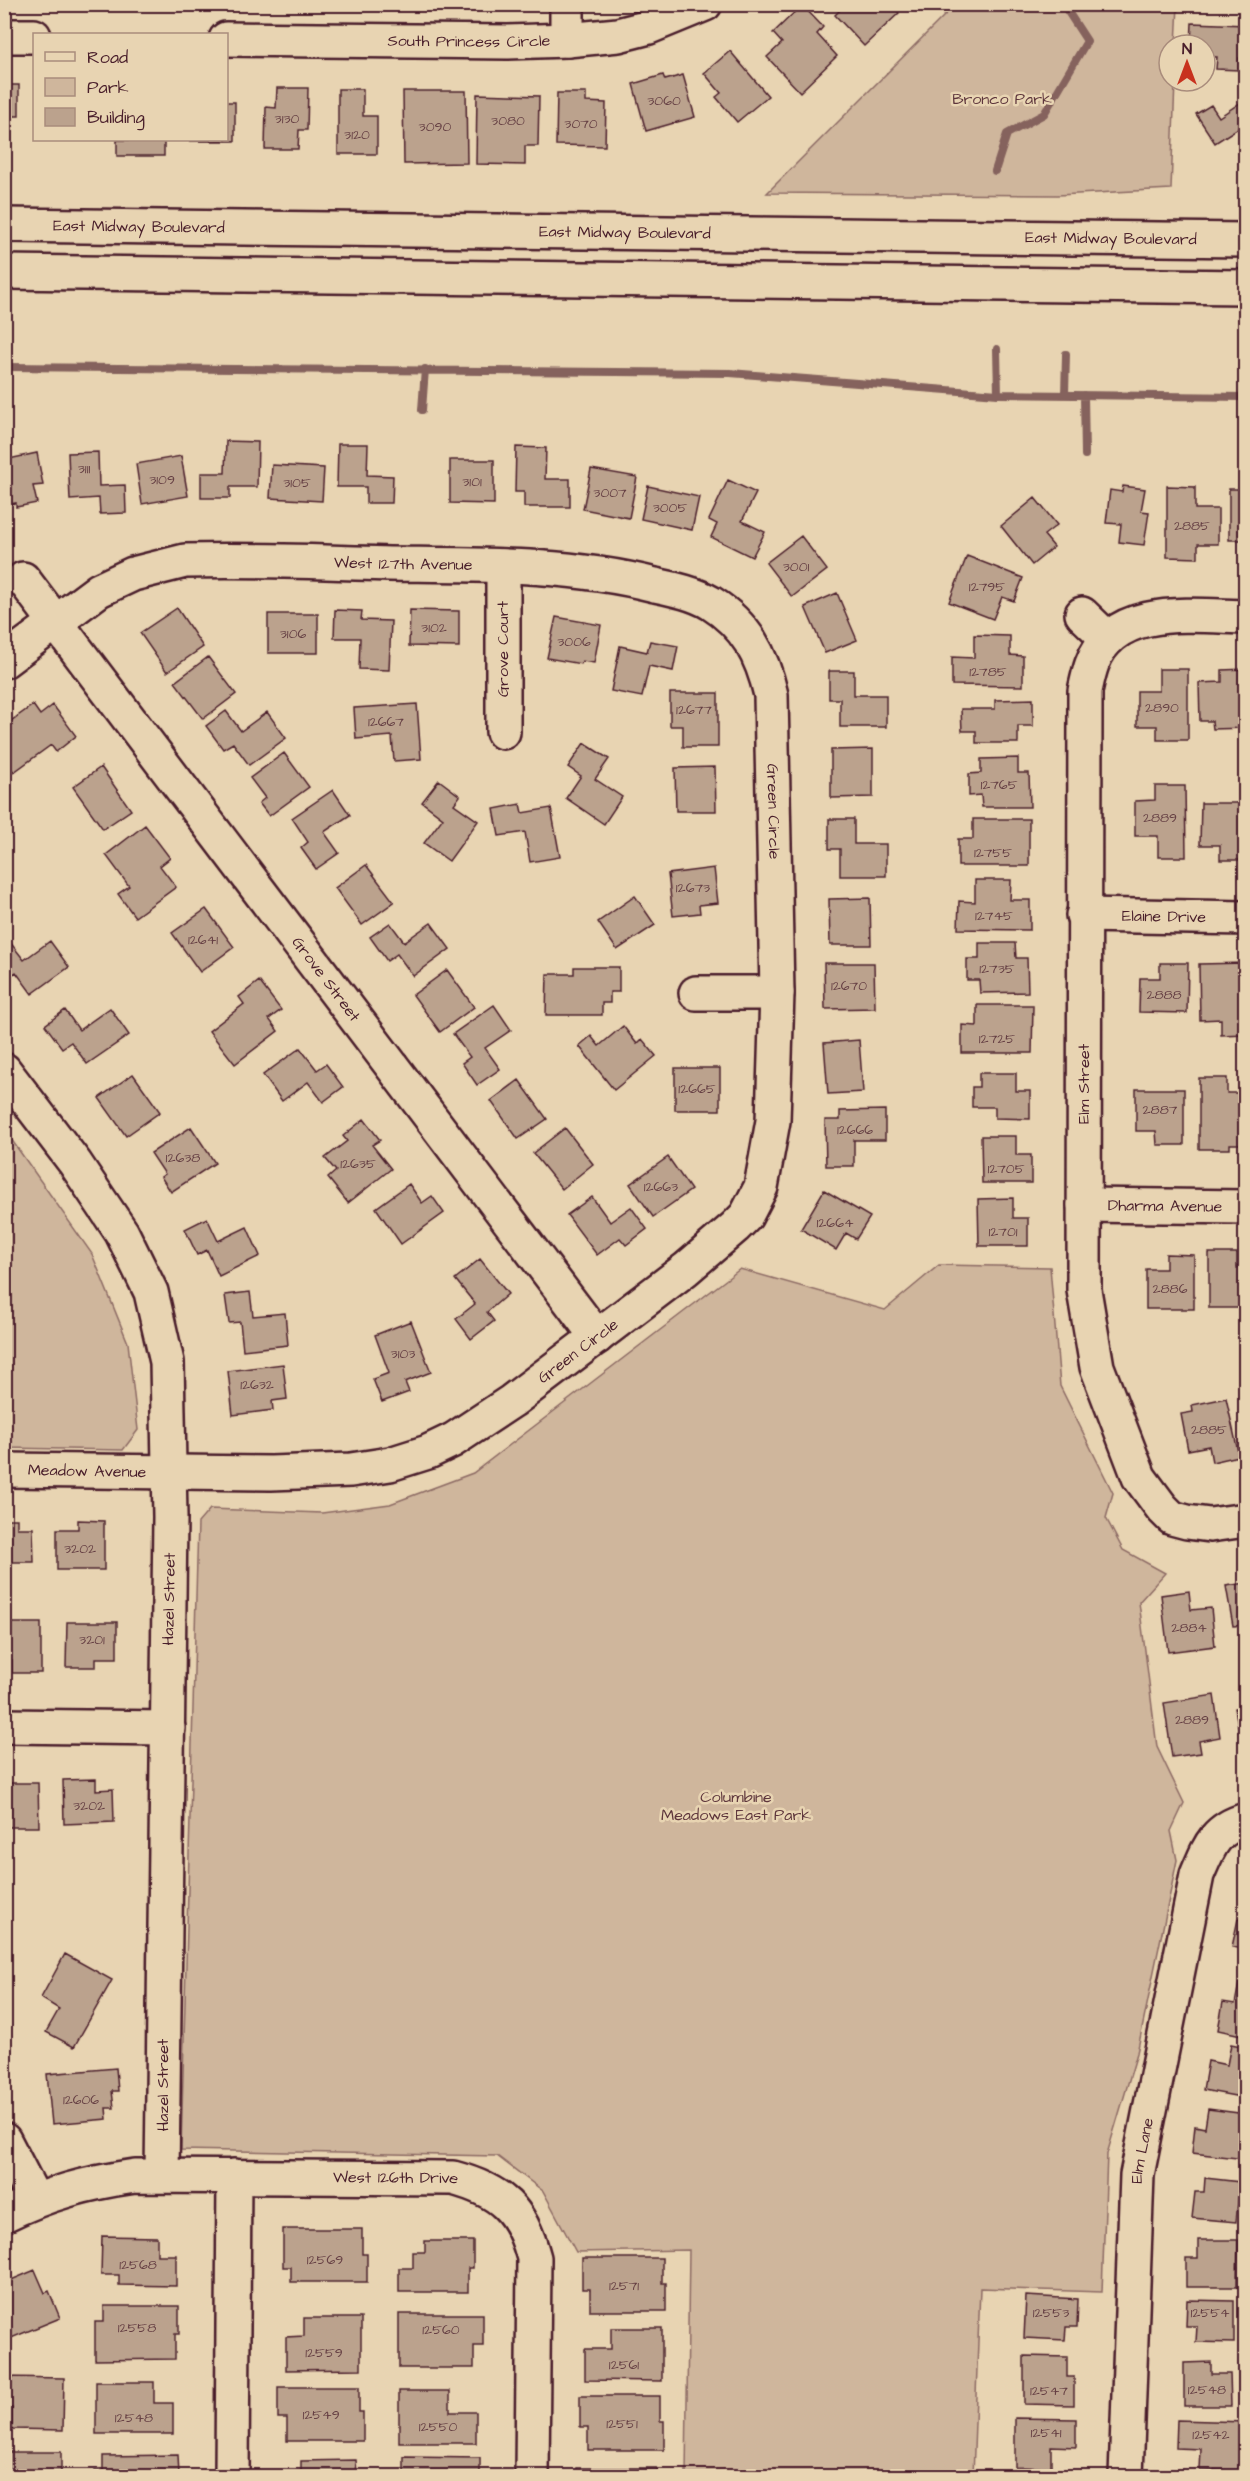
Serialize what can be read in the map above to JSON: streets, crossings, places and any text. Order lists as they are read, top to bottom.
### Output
{
  "streets": {
    "street": [
      "South Princess Circle",
      "East Midway Boulevard",
      "West 127th Avenue",
      "Grove Court",
      "Green Circle",
      "Elaine Drive",
      "Grove Street",
      "Elm Street",
      "Dharma Avenue",
      "Meadow Avenue",
      "Hazel Street",
      "Elm Lane",
      "West 126th Drive"
    ]
  },
  "crossings": [
    ["West 127th Avenue", "Grove Court"],
    ["West 127th Avenue", "Green Circle"],
    ["West 127th Avenue", "Grove Street"],
    ["Green Circle", "Grove Street"],
    ["Green Circle", "Meadow Avenue"],
    ["Green Circle", "Hazel Street"],
    ["Elaine Drive", "Elm Street"],
    ["Elm Street", "Dharma Avenue"],
    ["Meadow Avenue", "Hazel Street"],
    ["Hazel Street", "West 126th Drive"]
  ],
  "parks": ["Bronco Park", "Columbine Meadows East Park"],
  "house_numbers": [
    "3060",
    "3130",
    "3080",
    "3070",
    "3090",
    "3120",
    "3111",
    "3109",
    "3101",
    "3105",
    "3007",
    "3005",
    "2885",
    "3001",
    "12795",
    "3102",
    "3106",
    "3006",
    "12785",
    "2890",
    "12677",
    "12667",
    "12765",
    "2889",
    "12755",
    "12673",
    "12745",
    "12641",
    "12735",
    "12670",
    "2888",
    "12725",
    "12665",
    "2887",
    "12666",
    "12638",
    "12635",
    "12705",
    "12663",
    "12664",
    "12701",
    "2886",
    "3103",
    "12632",
    "2885",
    "3202",
    "2884",
    "3201",
    "2889",
    "3202",
    "12606",
    "12569",
    "12568",
    "12571",
    "12553",
    "12554",
    "12558",
    "12560",
    "12559",
    "12561",
    "12548",
    "12547",
    "12549",
    "12548",
    "12551",
    "12550",
    "12541",
    "12542"
  ],
  "legend": ["Road", "Park", "Building"],
  "north": "top"
}
